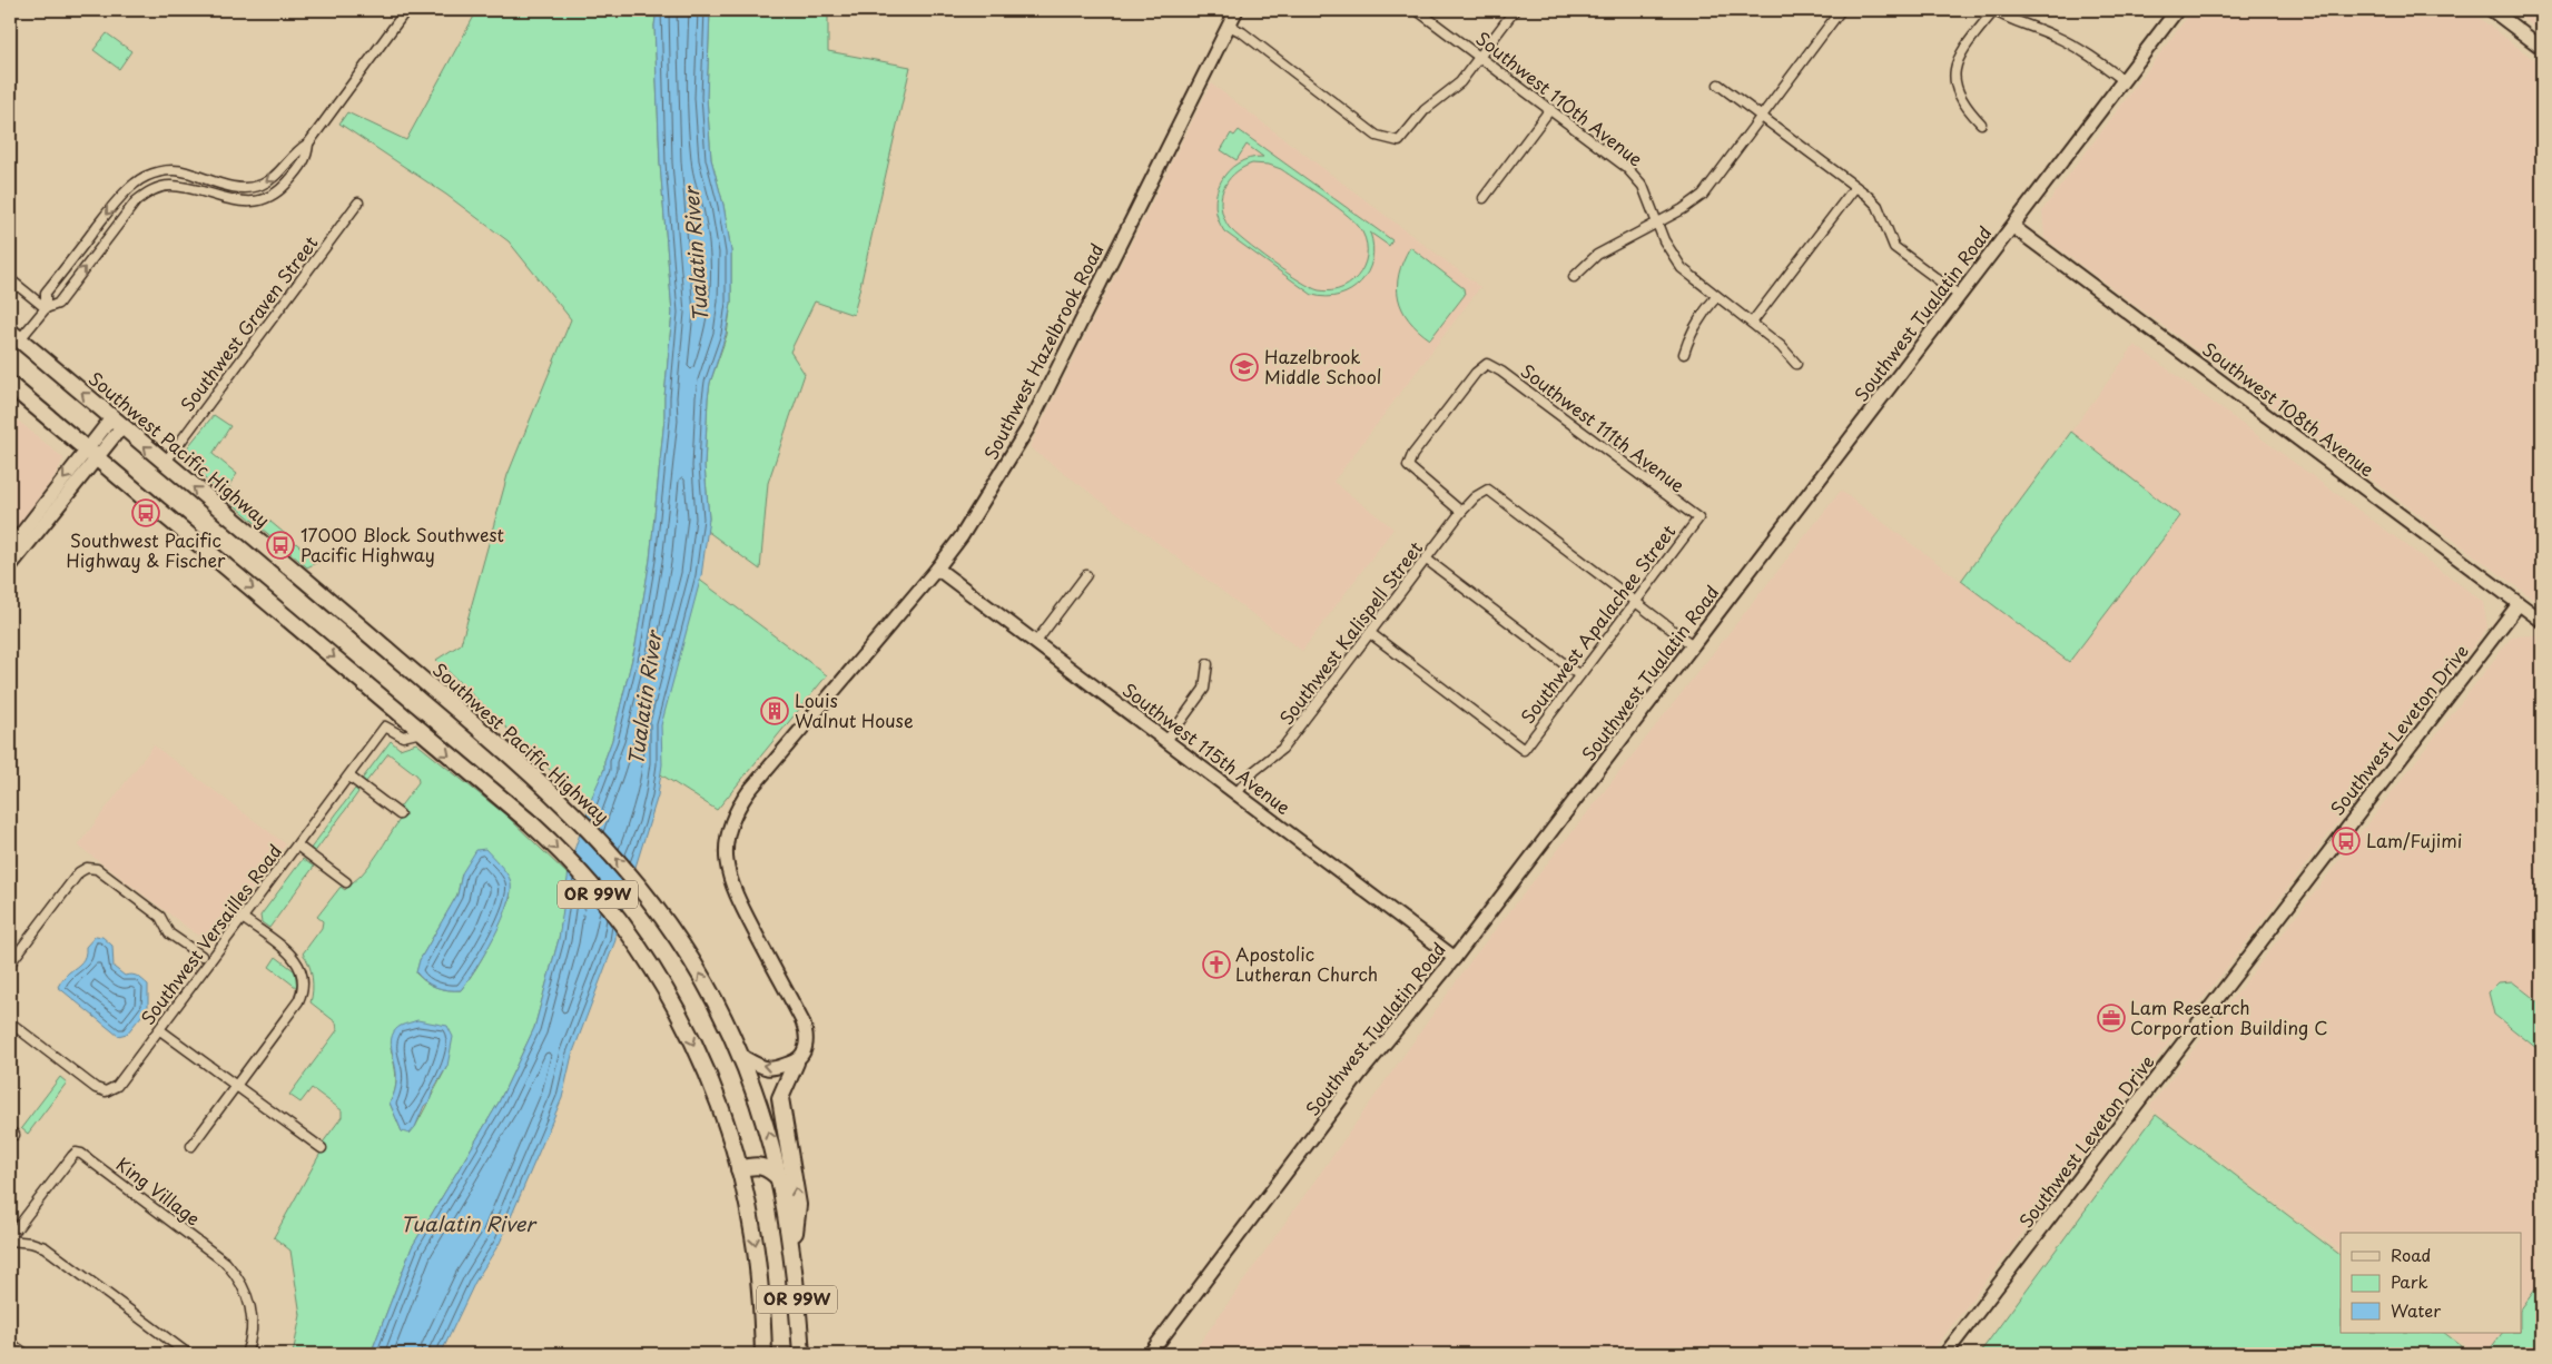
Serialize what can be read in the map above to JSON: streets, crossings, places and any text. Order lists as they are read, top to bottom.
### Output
{
  "streets": {
    "highway": ["Southwest Pacific Highway", "OR 99W"],
    "street": [
      "Southwest 110th Avenue",
      "Southwest Tualatin Road",
      "Southwest Graven Street",
      "Southwest Hazelbrook Road",
      "Southwest 108th Avenue",
      "Southwest 111th Avenue",
      "Southwest Apalachee Street",
      "Southwest Kalispell Street",
      "Southwest Leveton Drive",
      "Southwest 115th Avenue",
      "Southwest Versailles Road",
      "King Village"
    ]
  },
  "crossings": [
    ["Southwest Tualatin Road", "Southwest 108th Avenue"],
    ["Southwest Tualatin Road", "Southwest 115th Avenue"],
    ["Southwest Graven Street", "Southwest Pacific Highway"],
    ["Southwest Hazelbrook Road", "Southwest 115th Avenue"],
    ["Southwest 108th Avenue", "Southwest Leveton Drive"],
    ["Southwest 111th Avenue", "Southwest Apalachee Street"],
    ["Southwest 111th Avenue", "Southwest Kalispell Street"],
    ["Southwest Apalachee Street", "Southwest Kalispell Street"],
    ["Southwest Kalispell Street", "Southwest 115th Avenue"],
    ["OR 99W", "Southwest Versailles Road"]
  ],
  "water": ["Tualatin River"],
  "places": {
    "school or university": ["Hazelbrook Middle School"],
    "bus stop": ["Southwest Pacific Highway & Fischer", "17000 Block Southwest Pacific Highway", "Lam/Fujimi"],
    "building": ["Louis Walnut House"],
    "church": ["Apostolic Lutheran Church"],
    "office": ["Lam Research Corporation Building C"]
  },
  "legend": ["Road", "Park", "Water"]
}
